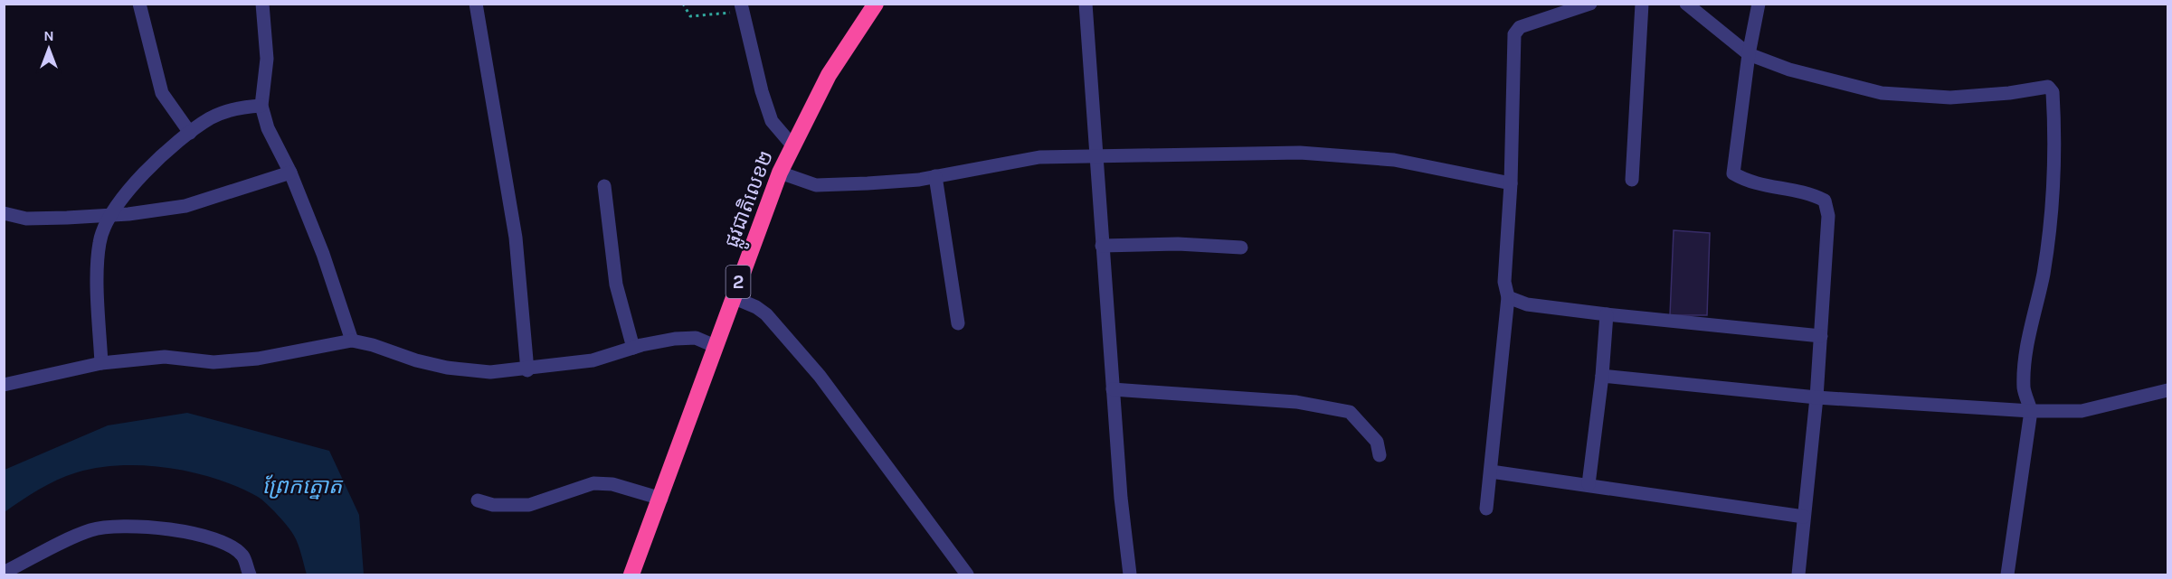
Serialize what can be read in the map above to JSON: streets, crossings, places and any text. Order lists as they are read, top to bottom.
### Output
{
  "streets": {
    "highway": ["ផ្លូវជាតិលេខ២", "2"]
  },
  "water": ["ព្រែកត្នោត"],
  "north": "top"
}
